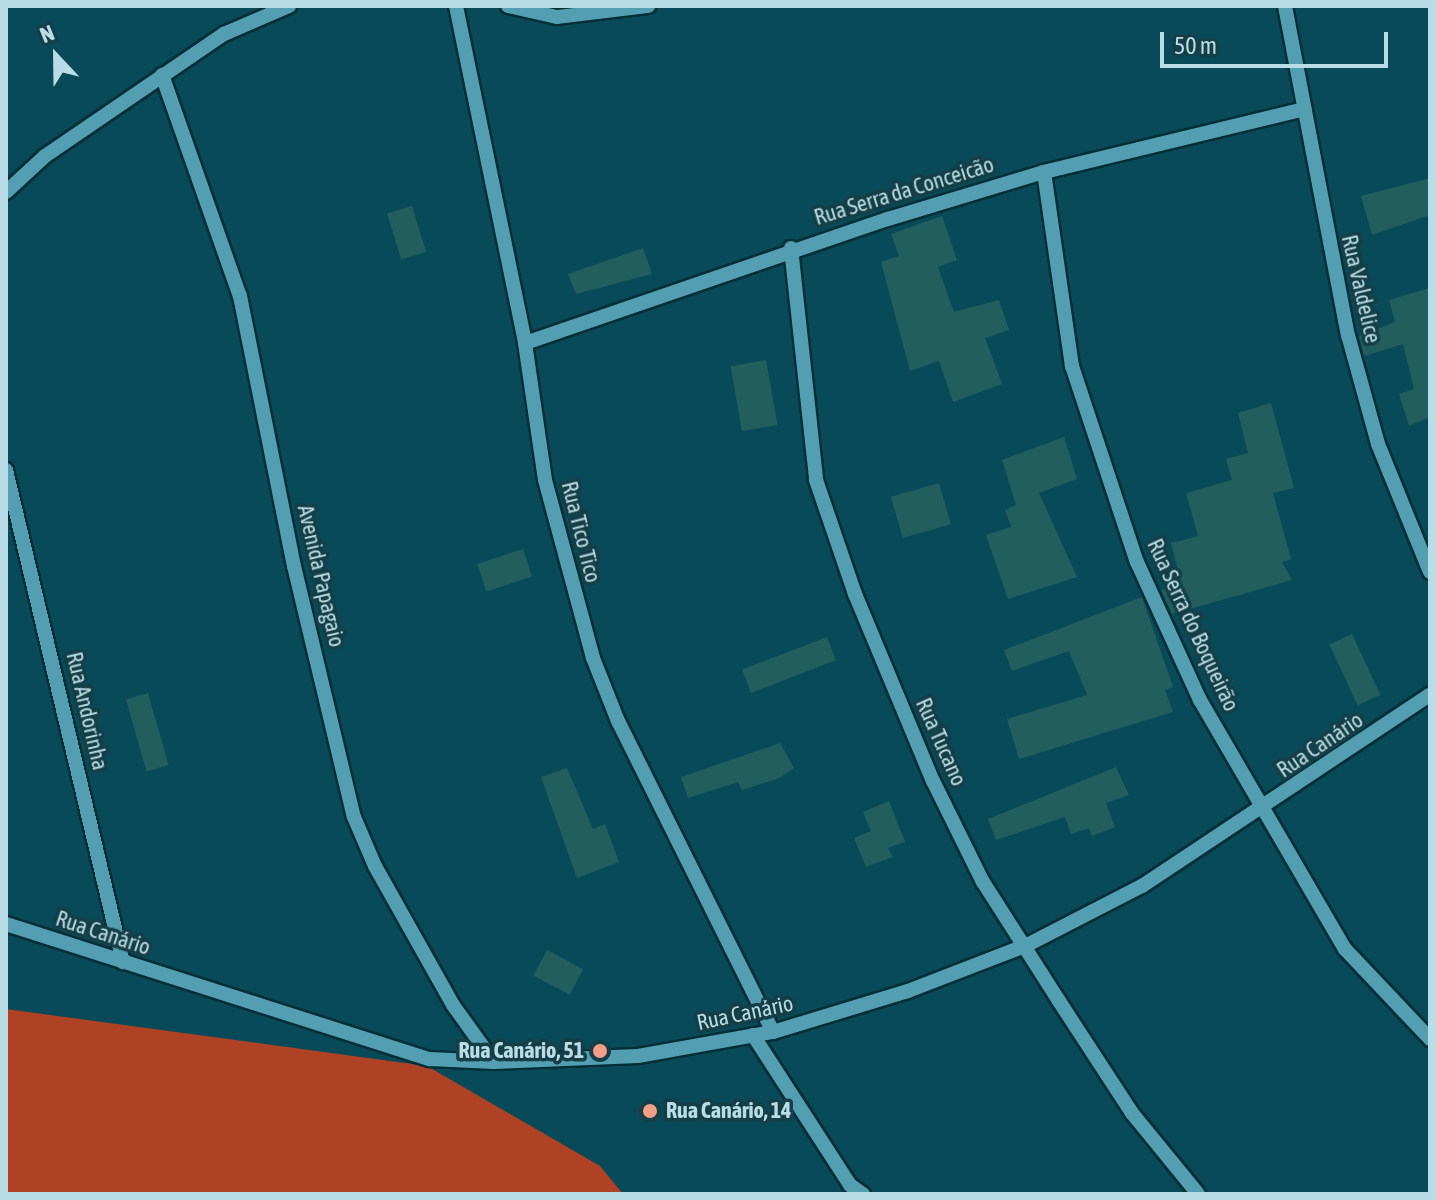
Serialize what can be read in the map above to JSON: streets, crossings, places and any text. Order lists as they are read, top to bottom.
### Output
{
  "streets": {
    "street": [
      "Rua Serra da Conceicão",
      "Rua Valdelice",
      "Rua Tico Tico",
      "Avenida Papagaio",
      "Rua Serra do Boqueirão",
      "Rua Andorinha",
      "Rua Tucano",
      "Rua Canário"
    ]
  },
  "crossings": [
    ["Rua Serra da Conceicão", "Rua Valdelice"],
    ["Rua Serra da Conceicão", "Rua Tico Tico"],
    ["Rua Serra da Conceicão", "Rua Serra do Boqueirão"],
    ["Rua Serra da Conceicão", "Rua Tucano"],
    ["Rua Tico Tico", "Rua Canário"],
    ["Avenida Papagaio", "Rua Canário"],
    ["Rua Serra do Boqueirão", "Rua Canário"],
    ["Rua Andorinha", "Rua Canário"],
    ["Rua Tucano", "Rua Canário"]
  ],
  "places": ["Rua Canário, 51", "Rua Canário, 14"],
  "scale_bar": "50 m",
  "north": "top"
}
